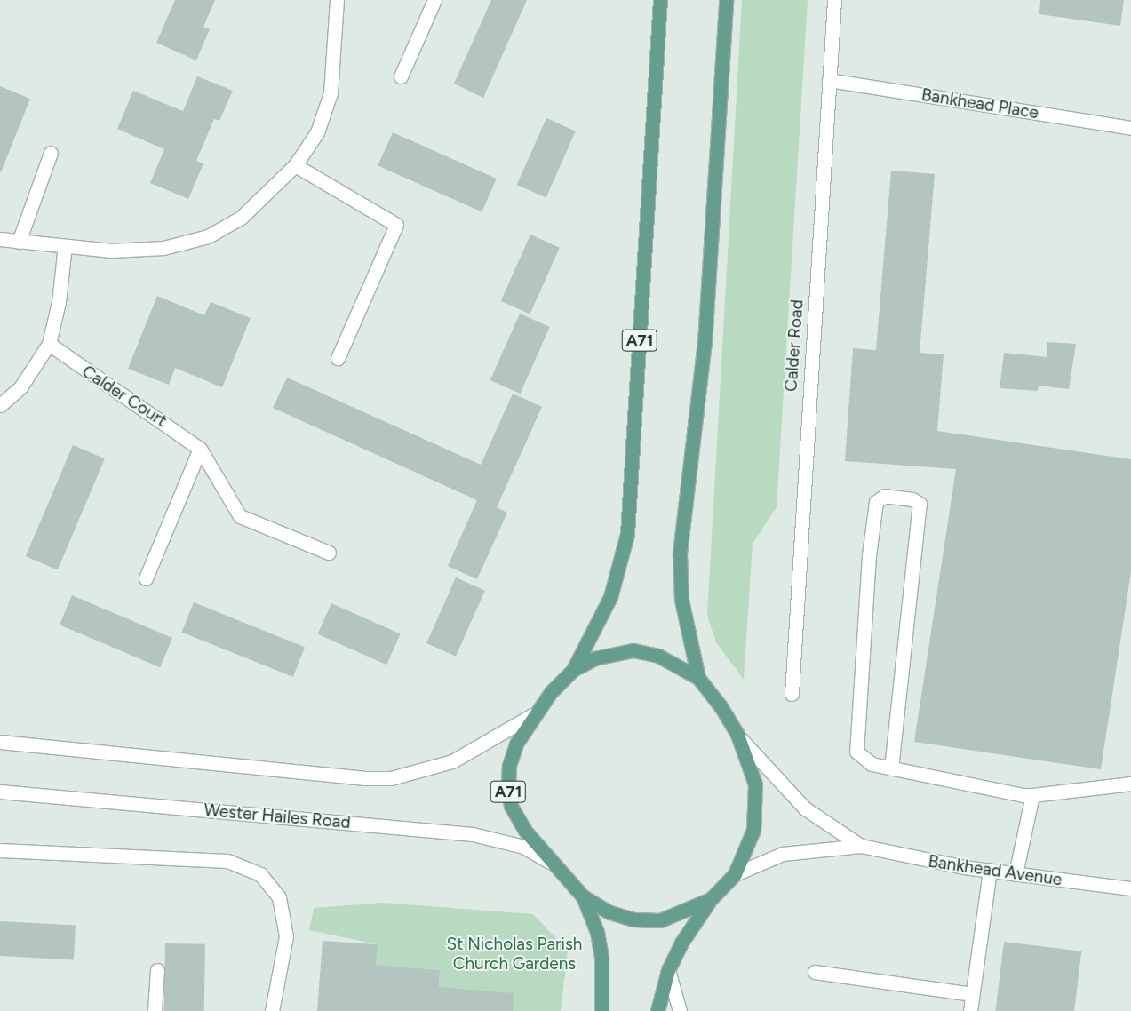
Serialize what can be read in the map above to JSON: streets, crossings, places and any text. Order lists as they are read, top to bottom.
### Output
{
  "streets": {
    "main road": ["A71"],
    "street": [
      "Bankhead Place",
      "Calder Road",
      "Calder Court",
      "Wester Hailes Road",
      "Bankhead Avenue"
    ]
  },
  "crossings": [
    ["Bankhead Place", "Calder Road"],
    ["A71", "Wester Hailes Road"],
    ["A71", "Bankhead Avenue"]
  ],
  "parks": ["St Nicholas Parish Church Gardens"]
}
